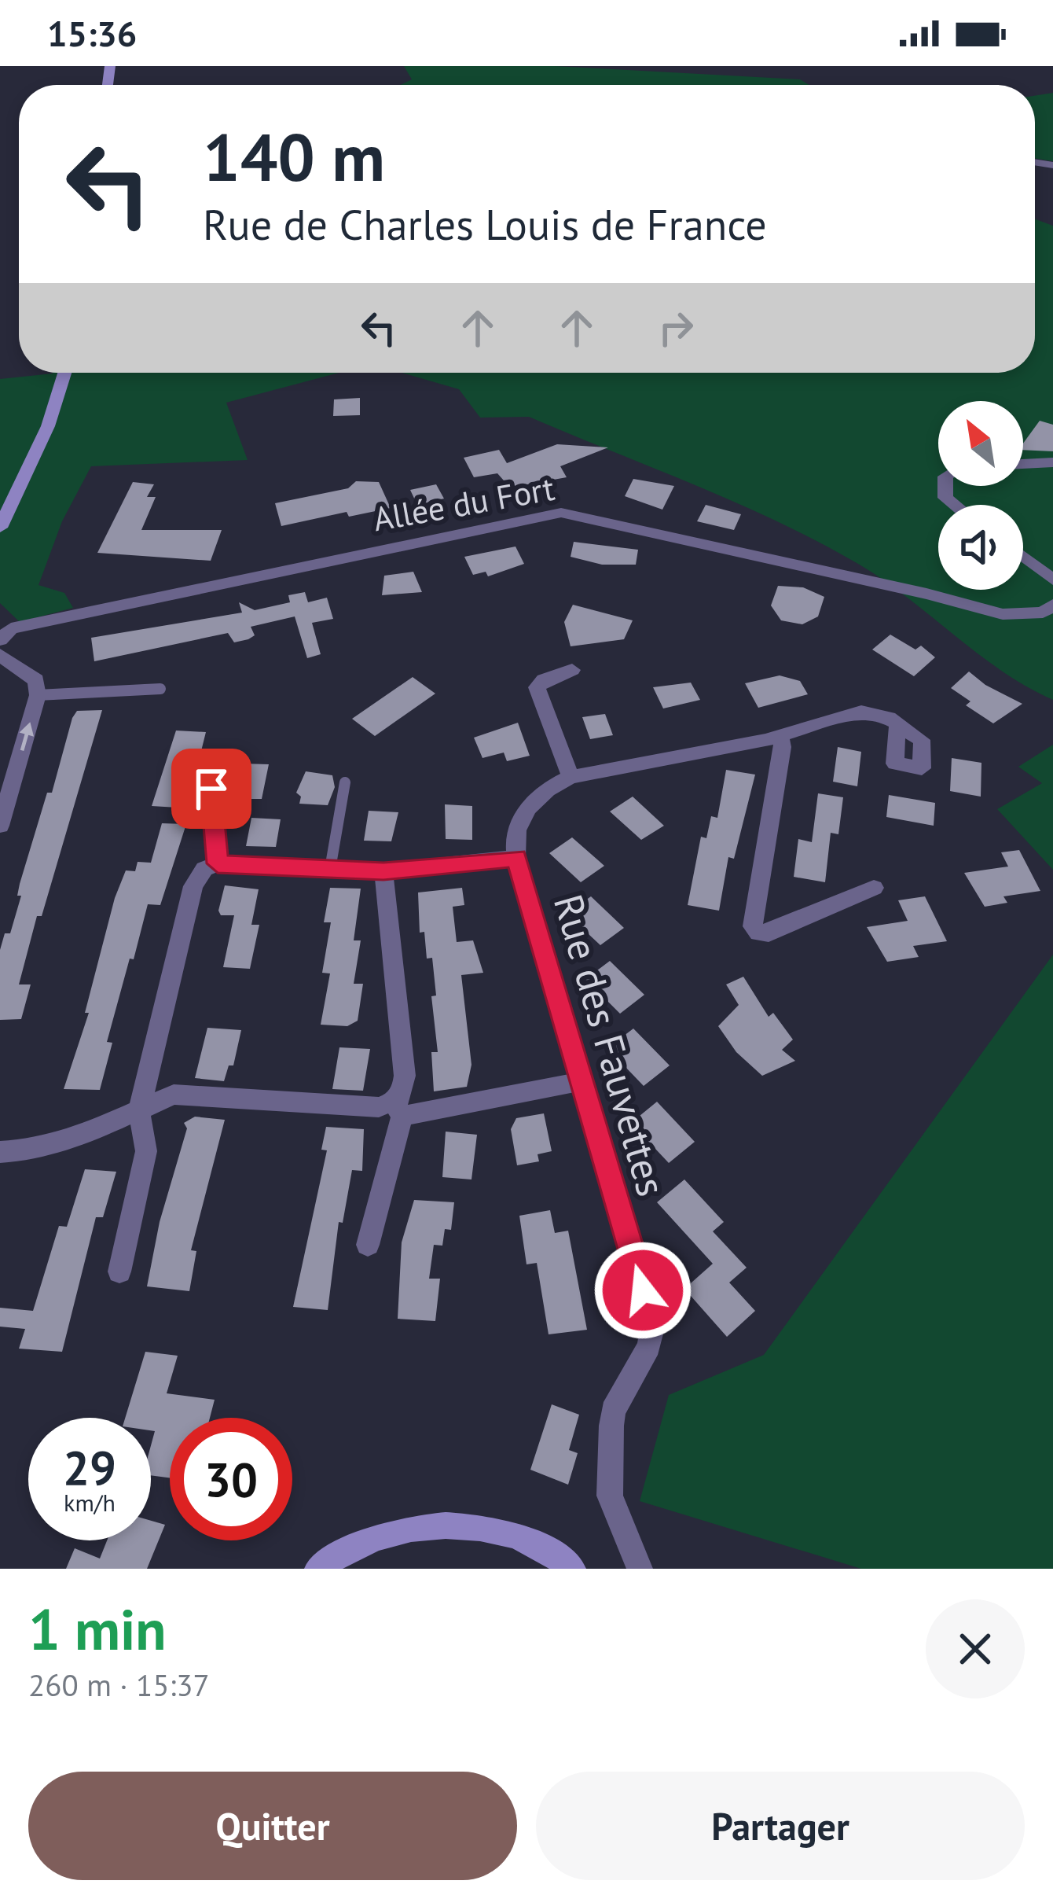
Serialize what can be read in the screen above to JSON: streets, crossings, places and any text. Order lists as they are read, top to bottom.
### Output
{
  "streets": {
    "street": ["Allée du Fort", "Rue des Fauvettes"]
  },
  "north": "top left",
  "page": {
    "status": "15:36",
    "turn": ["140 m", "Rue de Charles Louis de France"],
    "speed": "29 km/h",
    "limit": "30",
    "heading": ["1 min", "260 m · 15:37"],
    "buttons": ["Quitter", "Partager"]
  }
}
